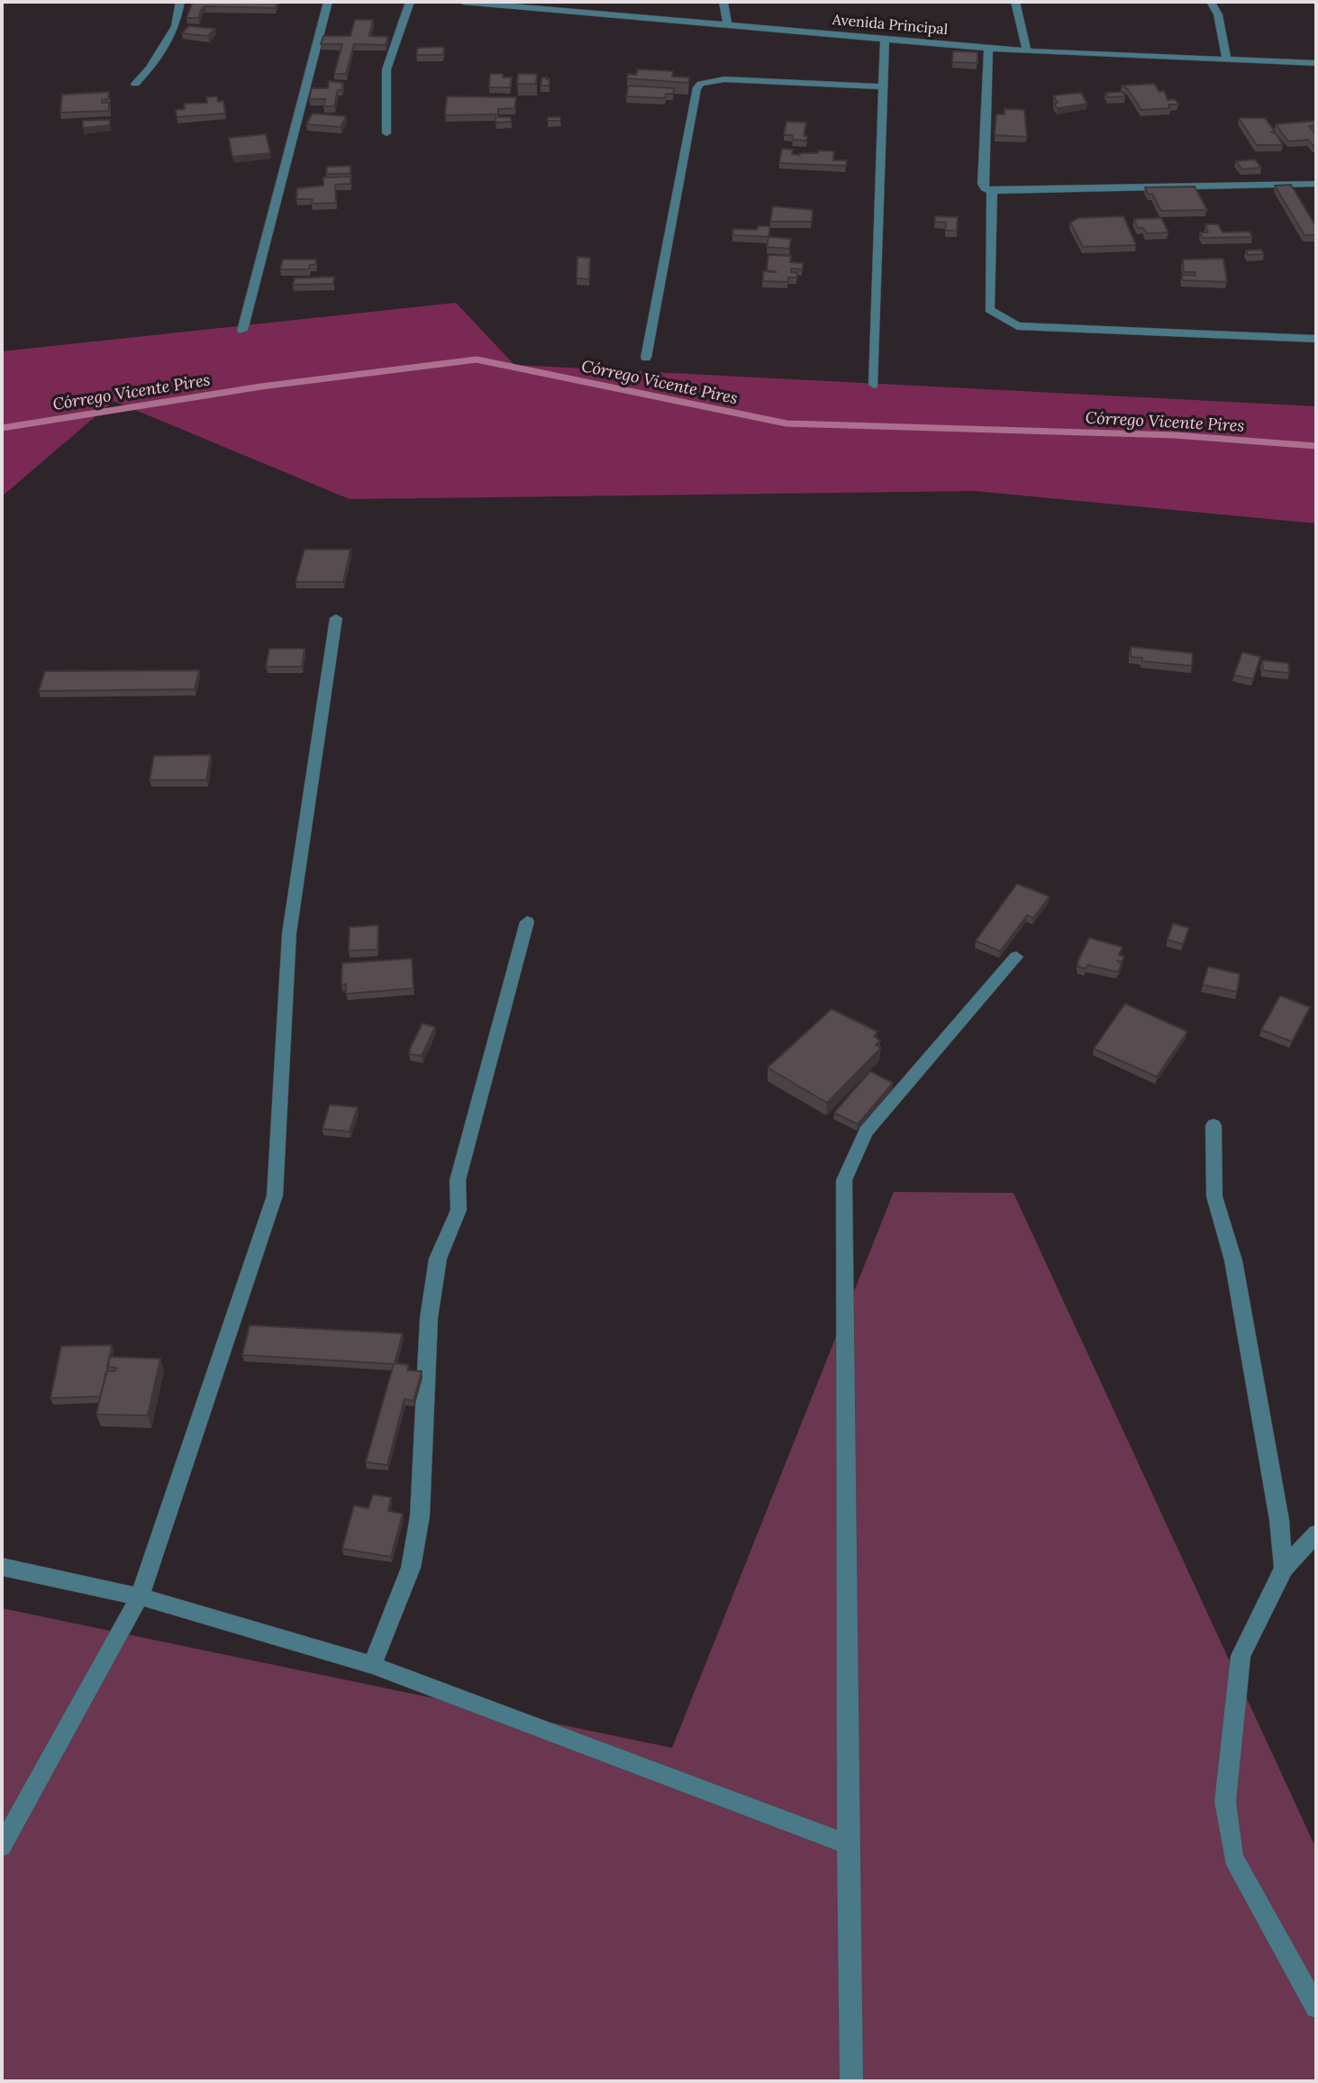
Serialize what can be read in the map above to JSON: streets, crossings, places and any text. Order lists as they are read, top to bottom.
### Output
{
  "streets": {
    "street": ["Avenida Principal"]
  },
  "water": ["Córrego Vicente Pires"]
}
